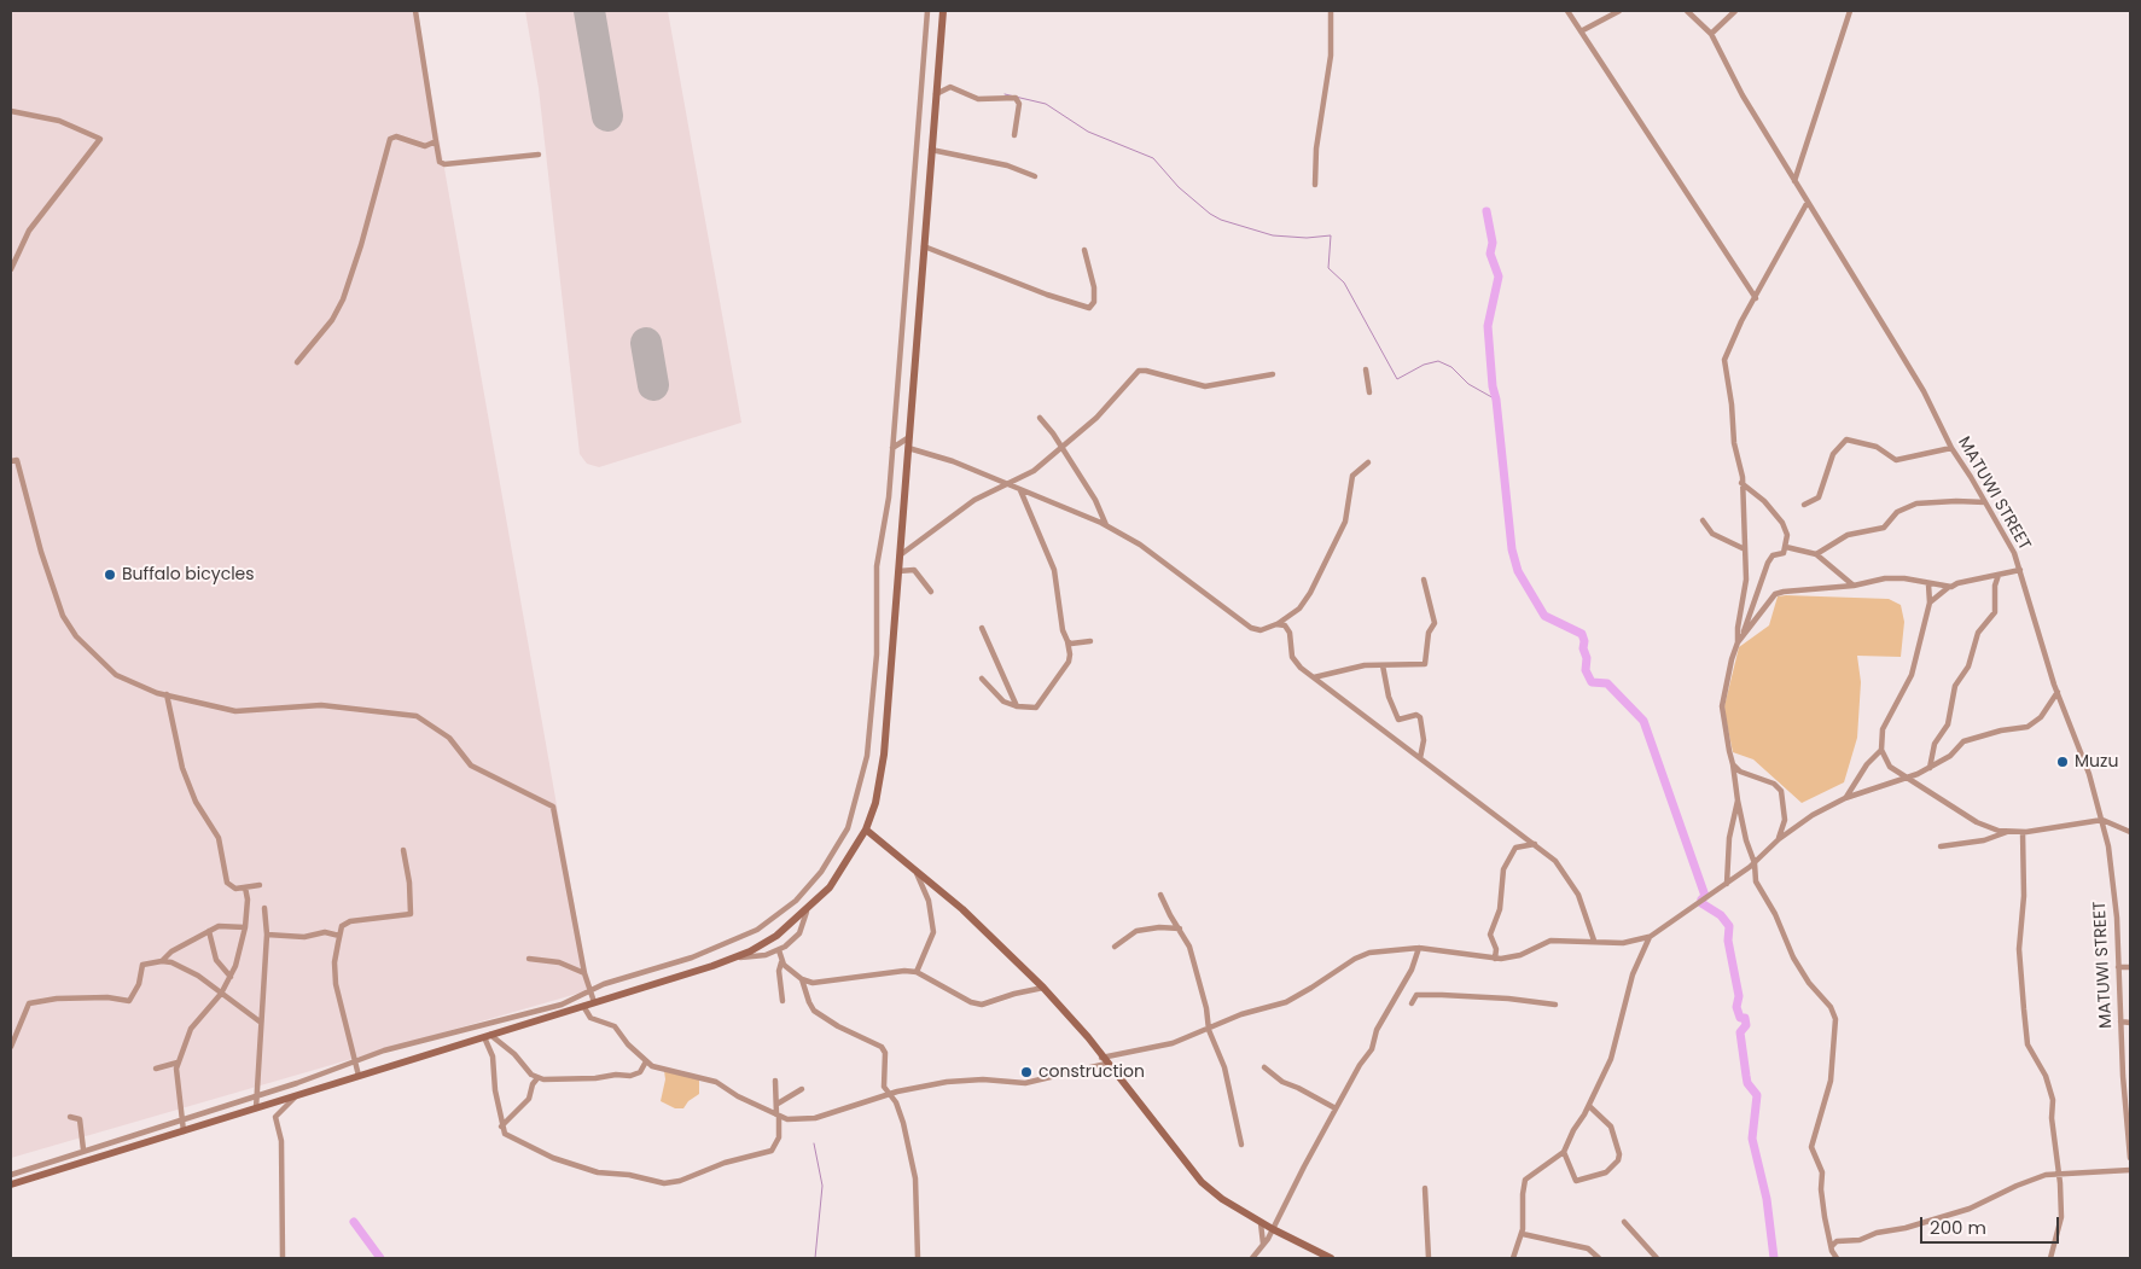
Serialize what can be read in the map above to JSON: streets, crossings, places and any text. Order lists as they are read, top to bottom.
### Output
{
  "streets": {
    "street": ["MATUWI STREET"]
  },
  "places": ["Buffalo bicycles", "Muzu", "construction"],
  "scale_bar": "200 m"
}
